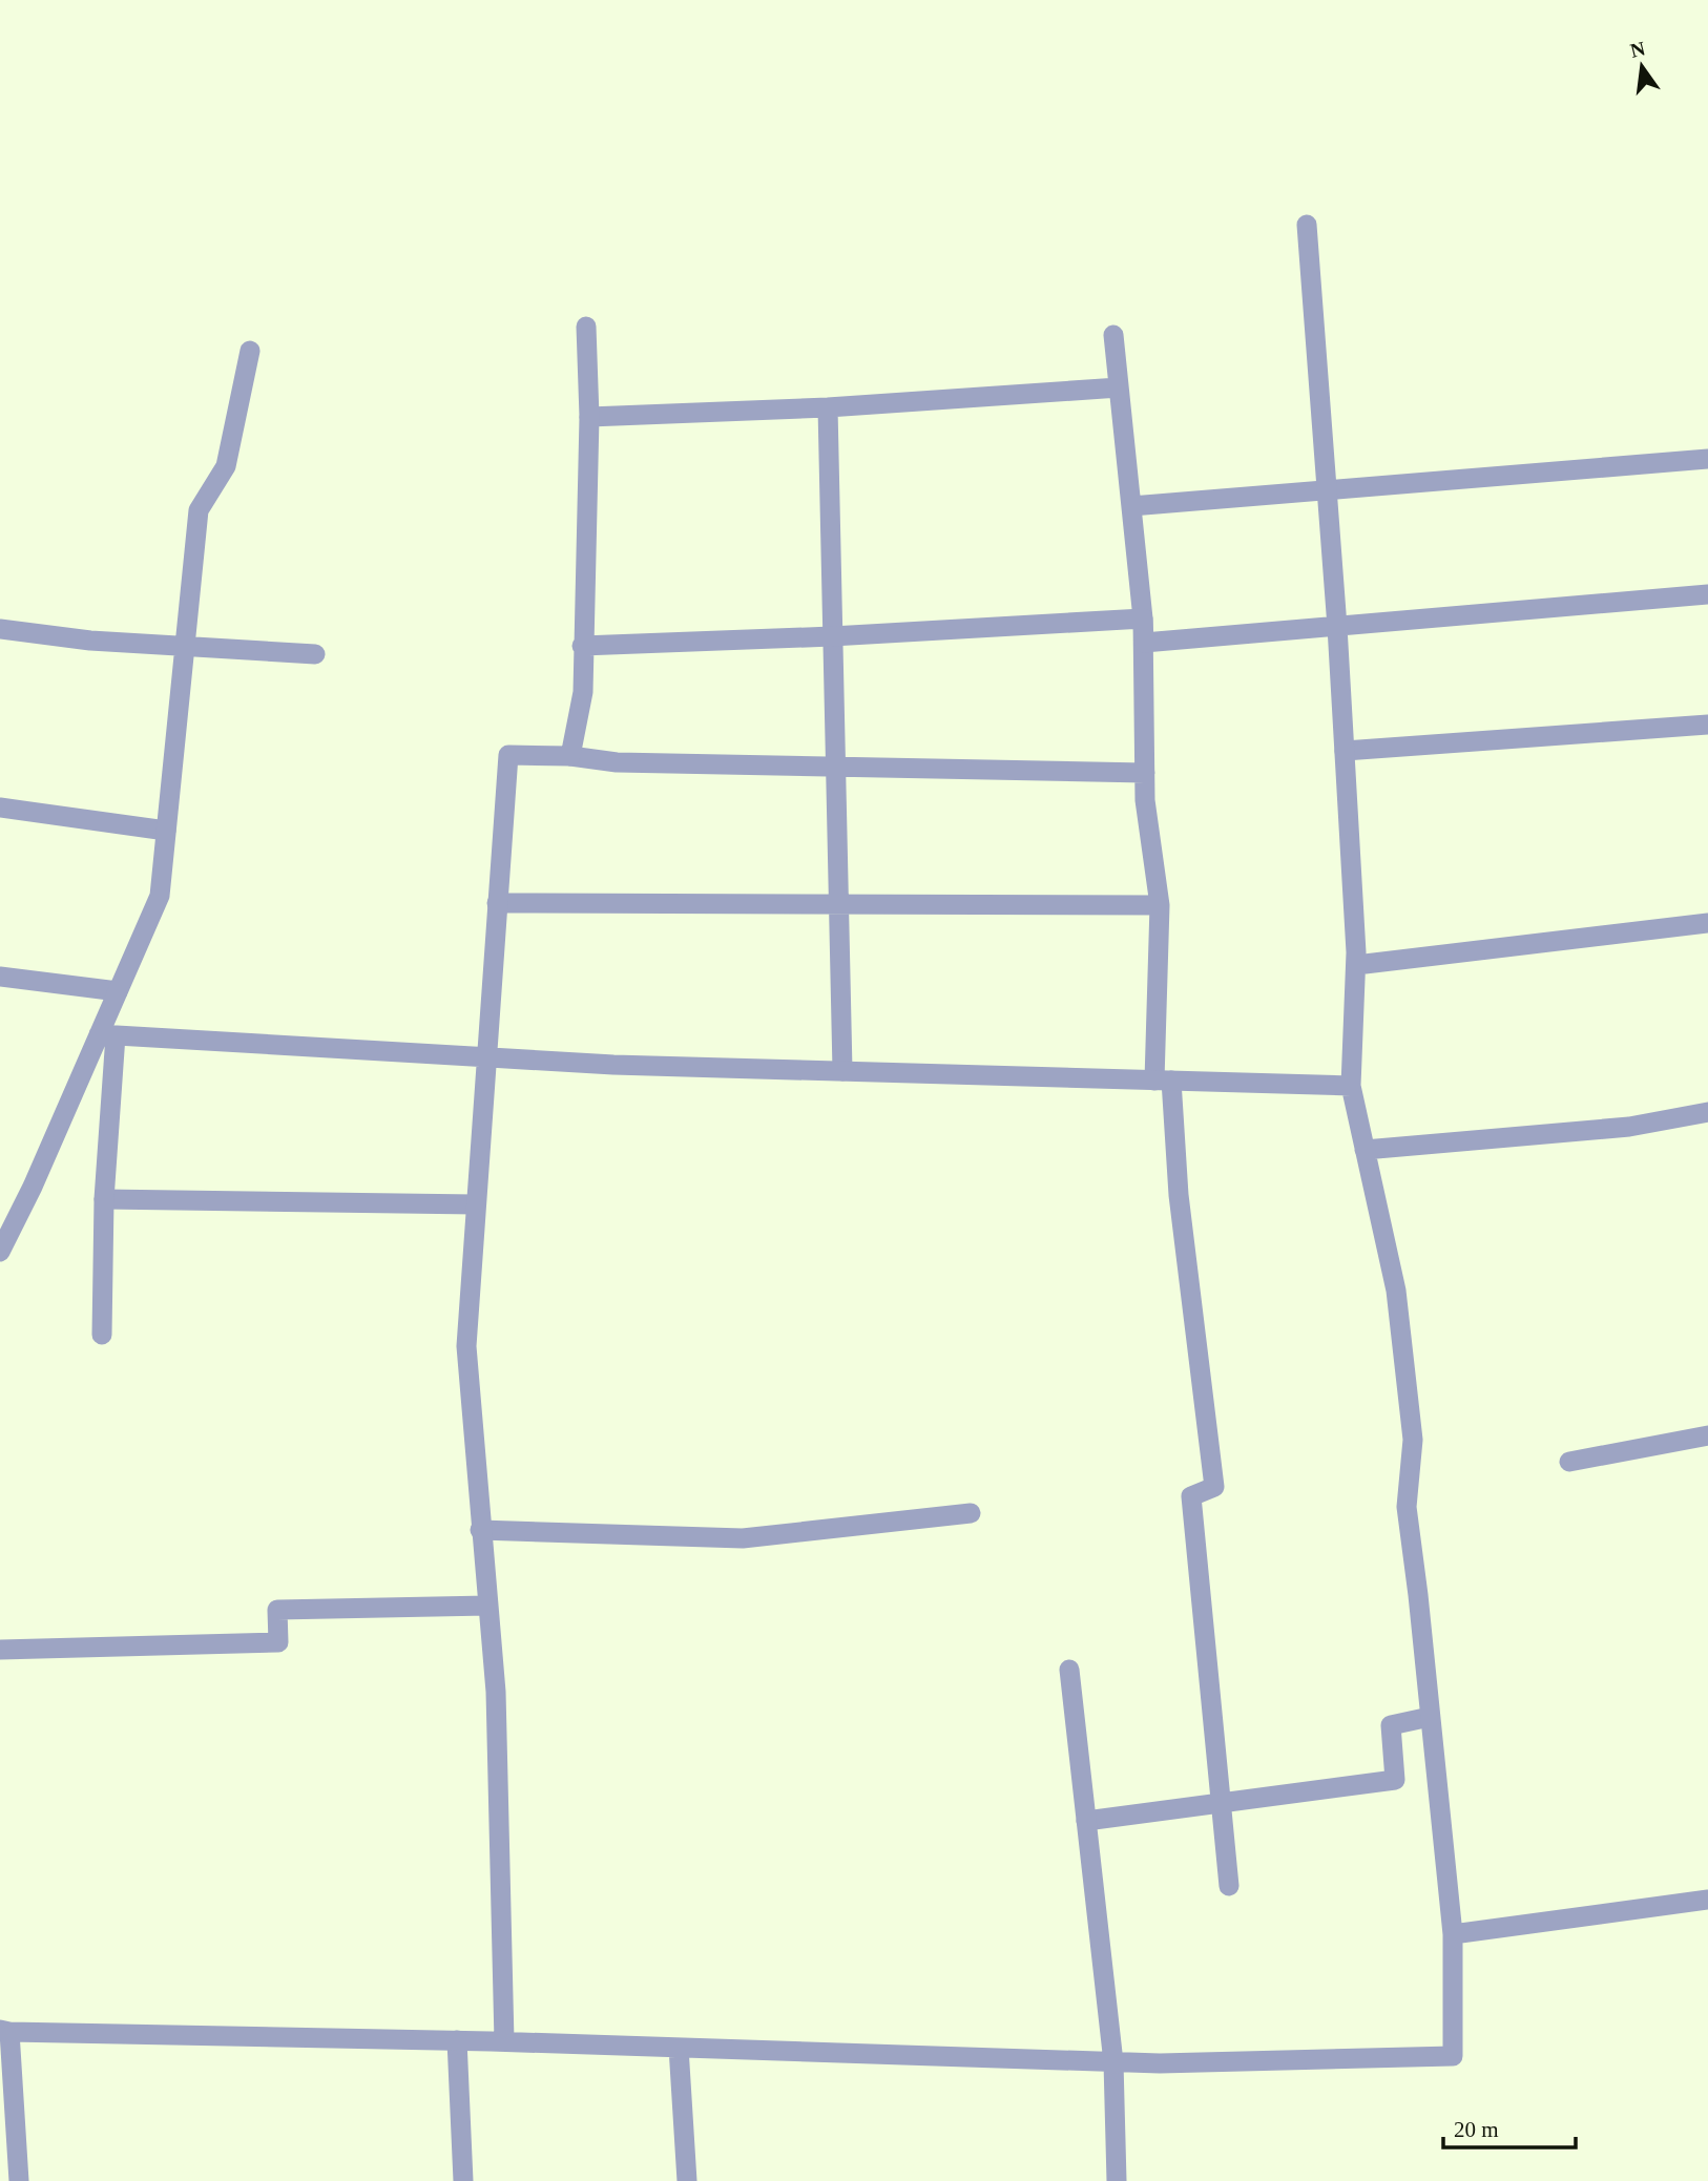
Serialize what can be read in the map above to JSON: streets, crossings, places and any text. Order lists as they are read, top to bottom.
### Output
{
  "scale_bar": "20 m",
  "north": "top"
}
